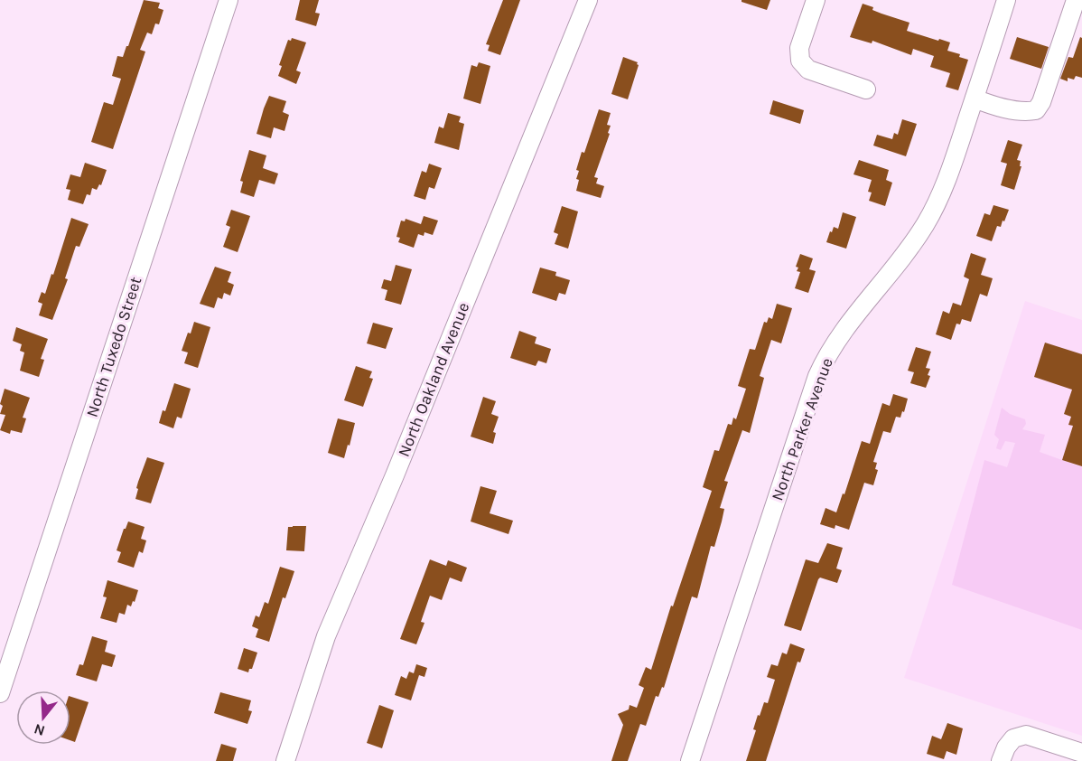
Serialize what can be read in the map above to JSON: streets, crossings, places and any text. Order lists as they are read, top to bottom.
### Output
{
  "streets": {
    "street": ["North Tuxedo Street", "North Oakland Avenue", "North Parker Avenue"]
  },
  "north": "bottom"
}
